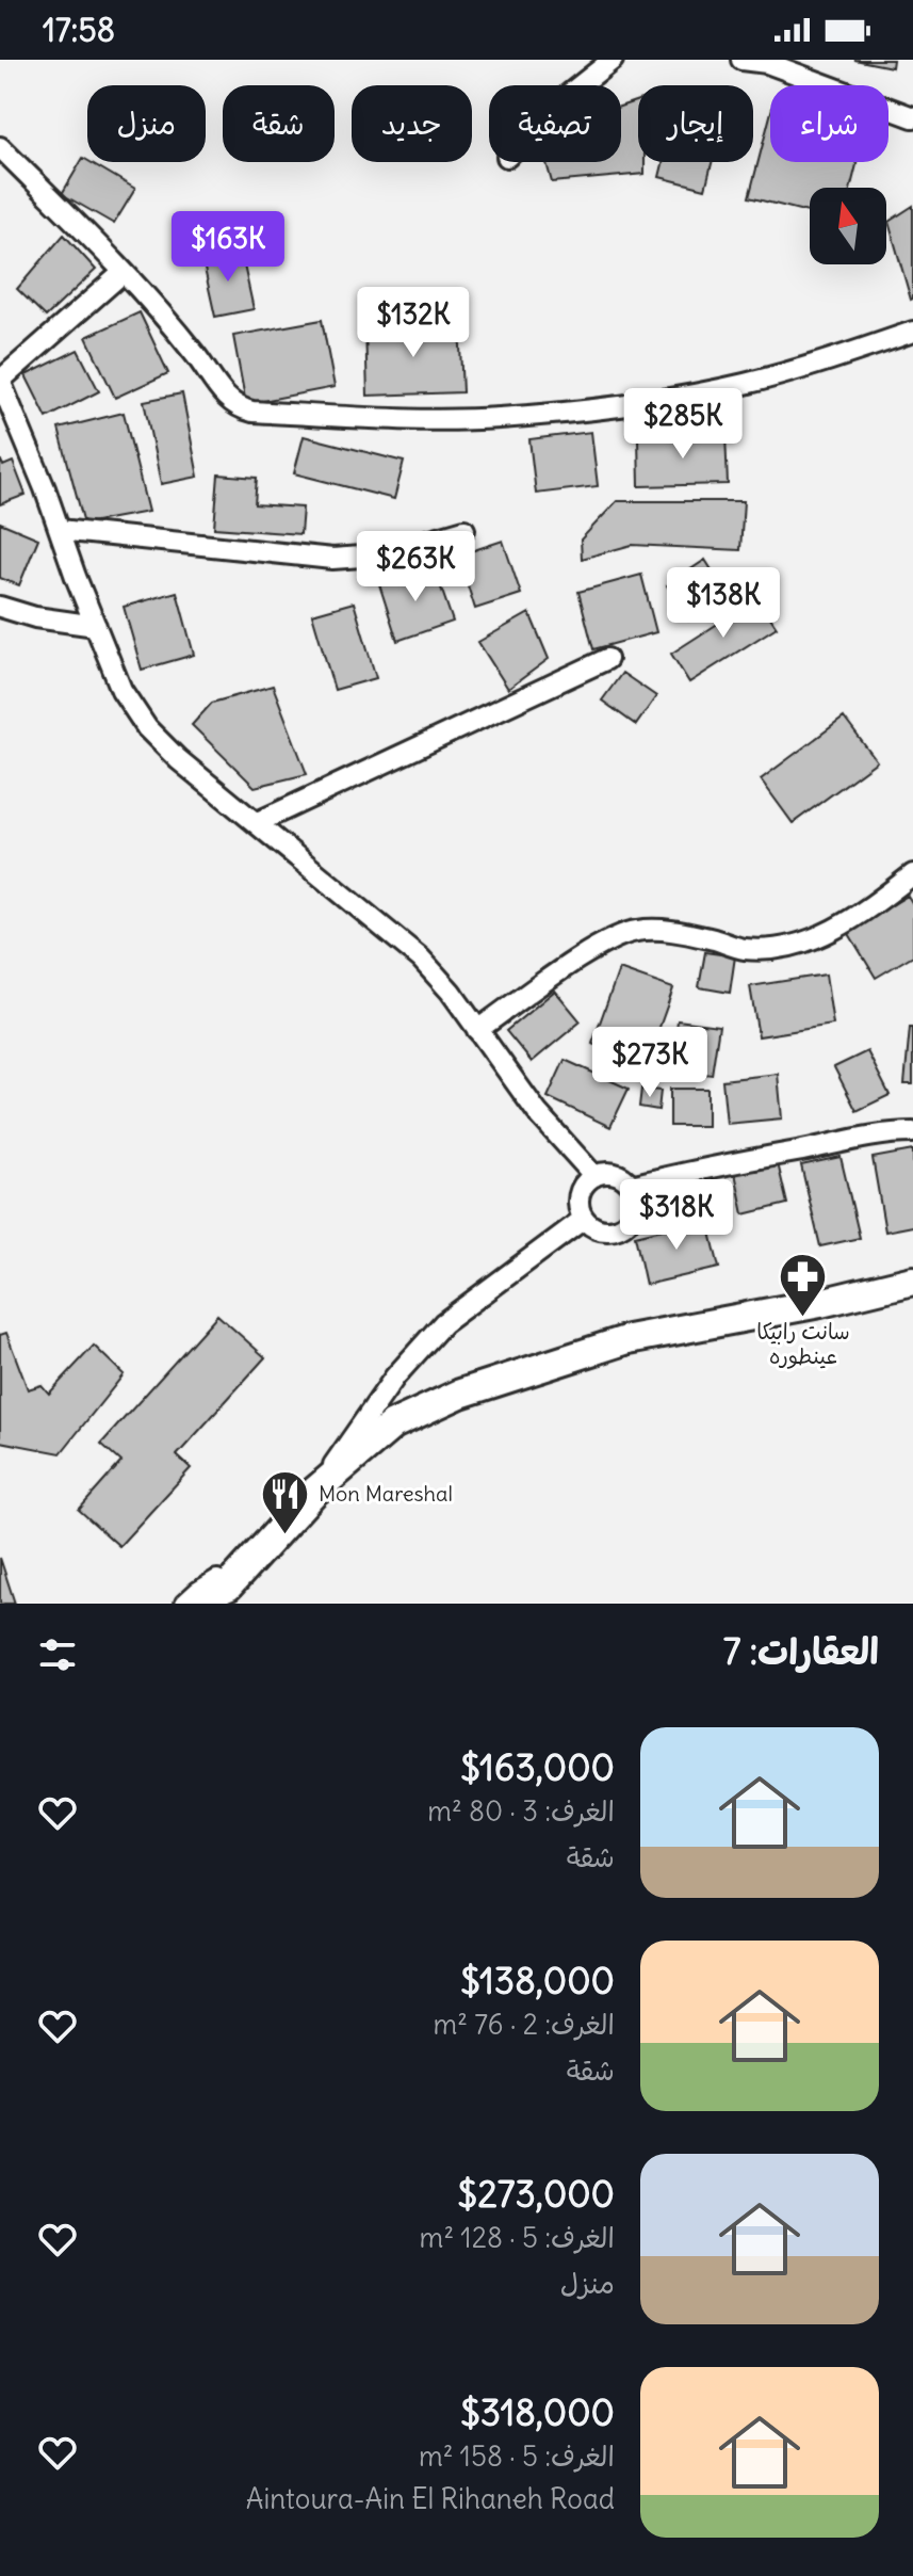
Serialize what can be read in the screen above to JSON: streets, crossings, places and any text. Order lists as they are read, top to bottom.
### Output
{
  "places": {
    "pharmacy": ["سانت رابيكا عينطوره"],
    "restaurant": ["Mon Mareshal"]
  },
  "north": "top",
  "page": {
    "status": "17:58",
    "chip": [
      "شراء",
      "إيجار",
      "تصفية",
      "جديد",
      "شقة",
      "منزل"
    ],
    "price": [
      "$163K",
      "$132K",
      "$285K",
      "$263K",
      "$138K",
      "$273K",
      "$318K"
    ],
    "heading": "العقارات: 7",
    "list": [
      {
        "name": "$163,000",
        "note": "الغرف: 3 · 80 m² · شقة"
      },
      {
        "name": "$138,000",
        "note": "الغرف: 2 · 76 m² · شقة"
      },
      {
        "name": "$273,000",
        "note": "الغرف: 5 · 128 m² · منزل"
      },
      {
        "name": "$318,000",
        "note": "الغرف: 5 · 158 m² · Aintoura-Ain El Rihaneh Road"
      }
    ]
  }
}
